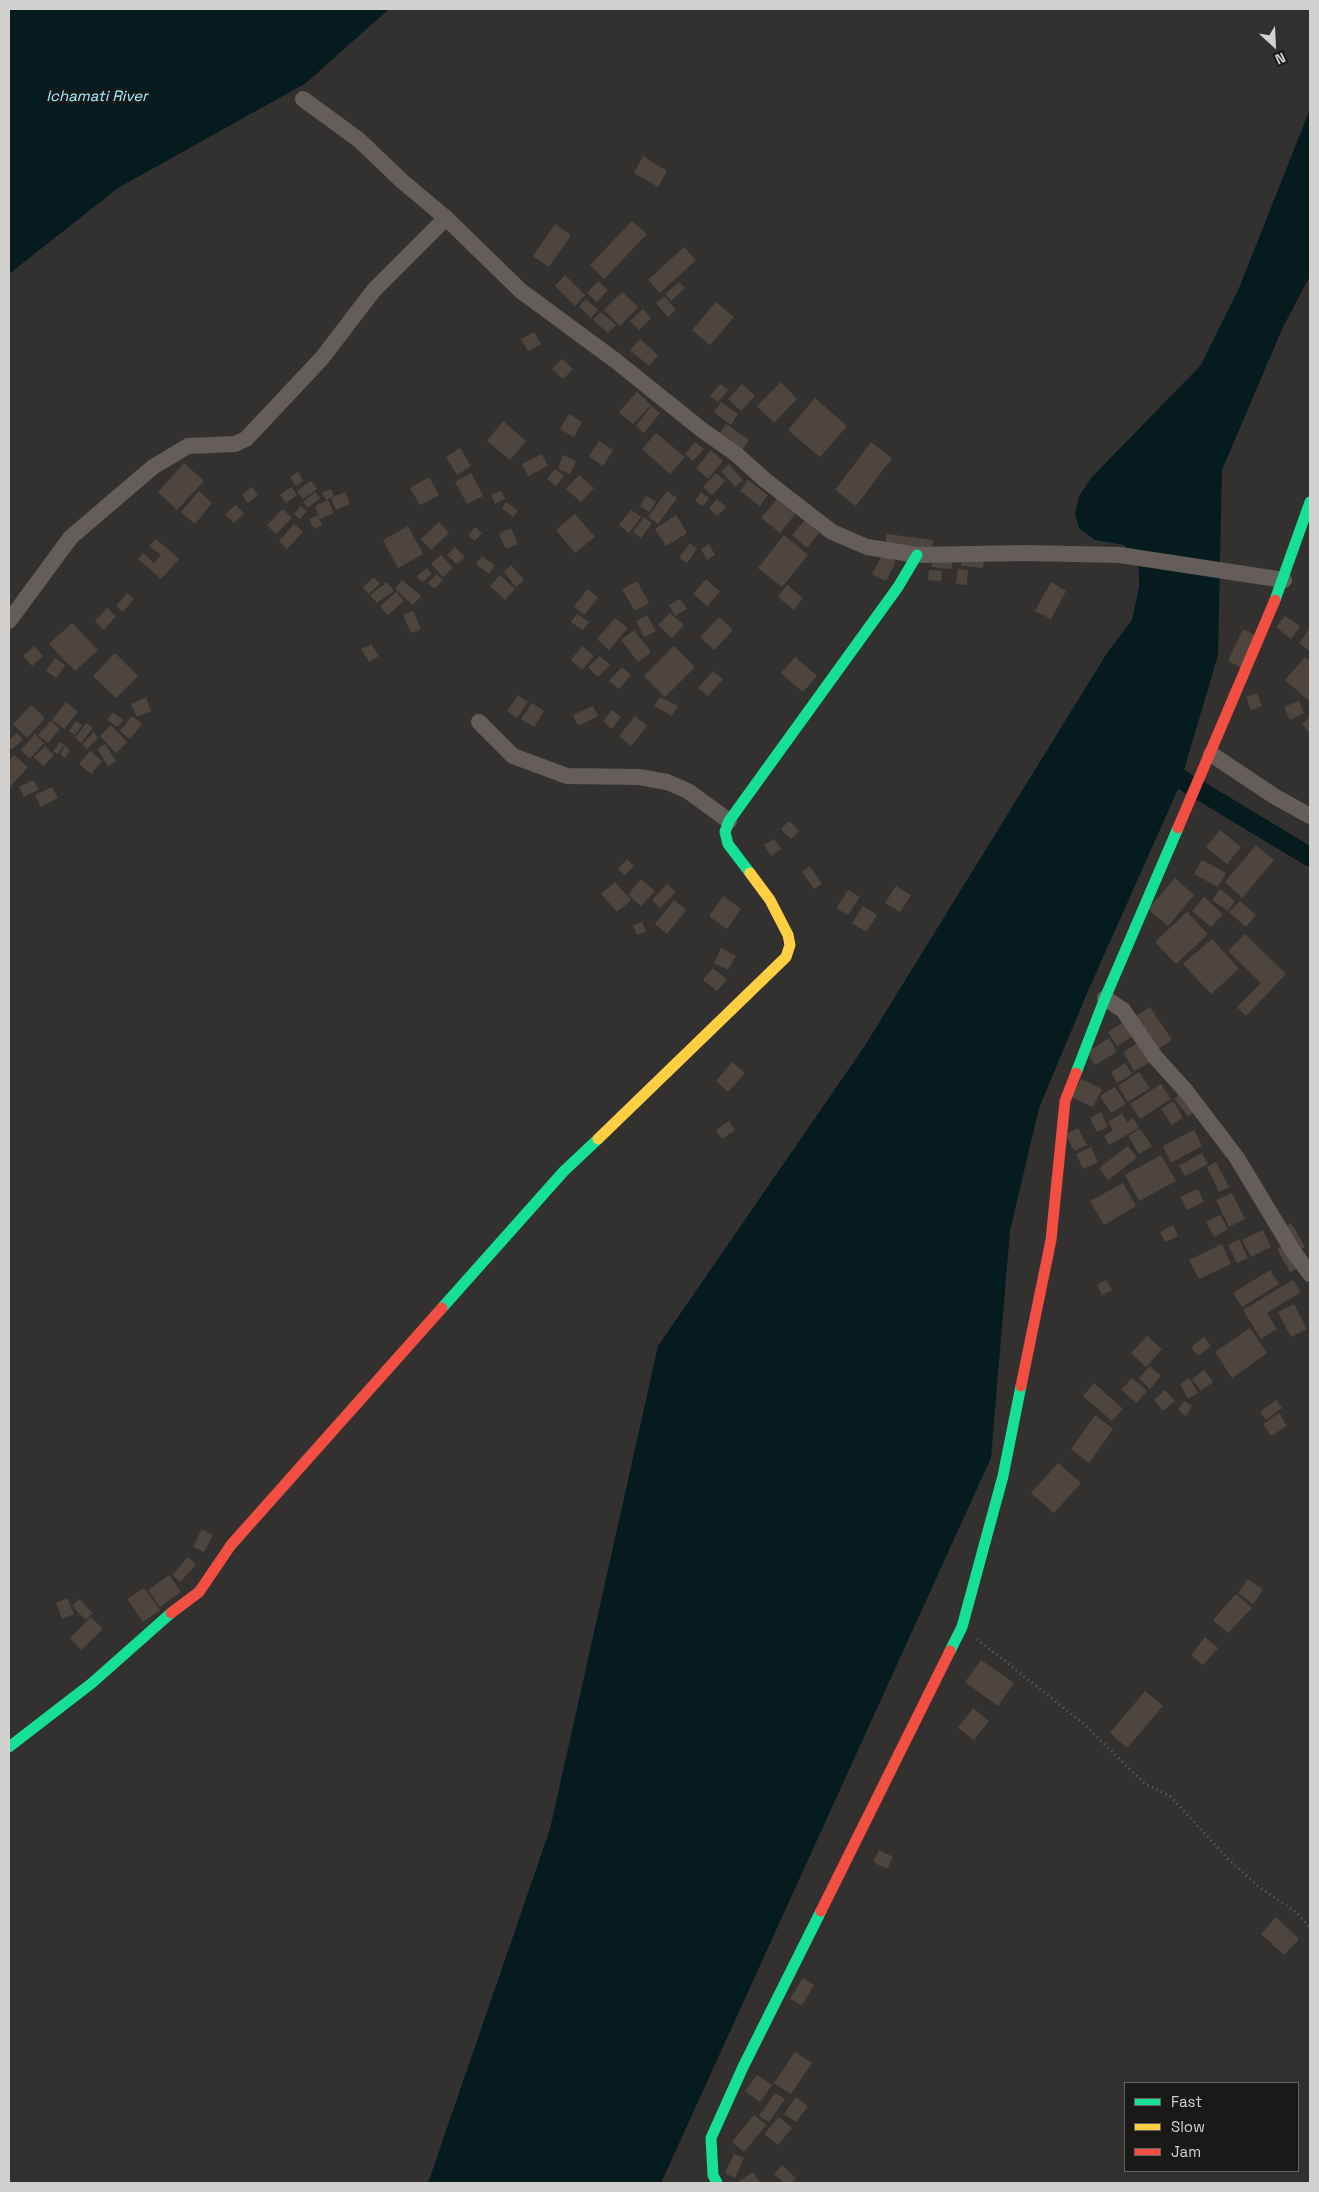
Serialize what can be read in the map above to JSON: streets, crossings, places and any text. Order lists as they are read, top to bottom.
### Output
{
  "water": ["Ichamati River"],
  "legend": ["Fast", "Slow", "Jam"],
  "north": "bottom right"
}
